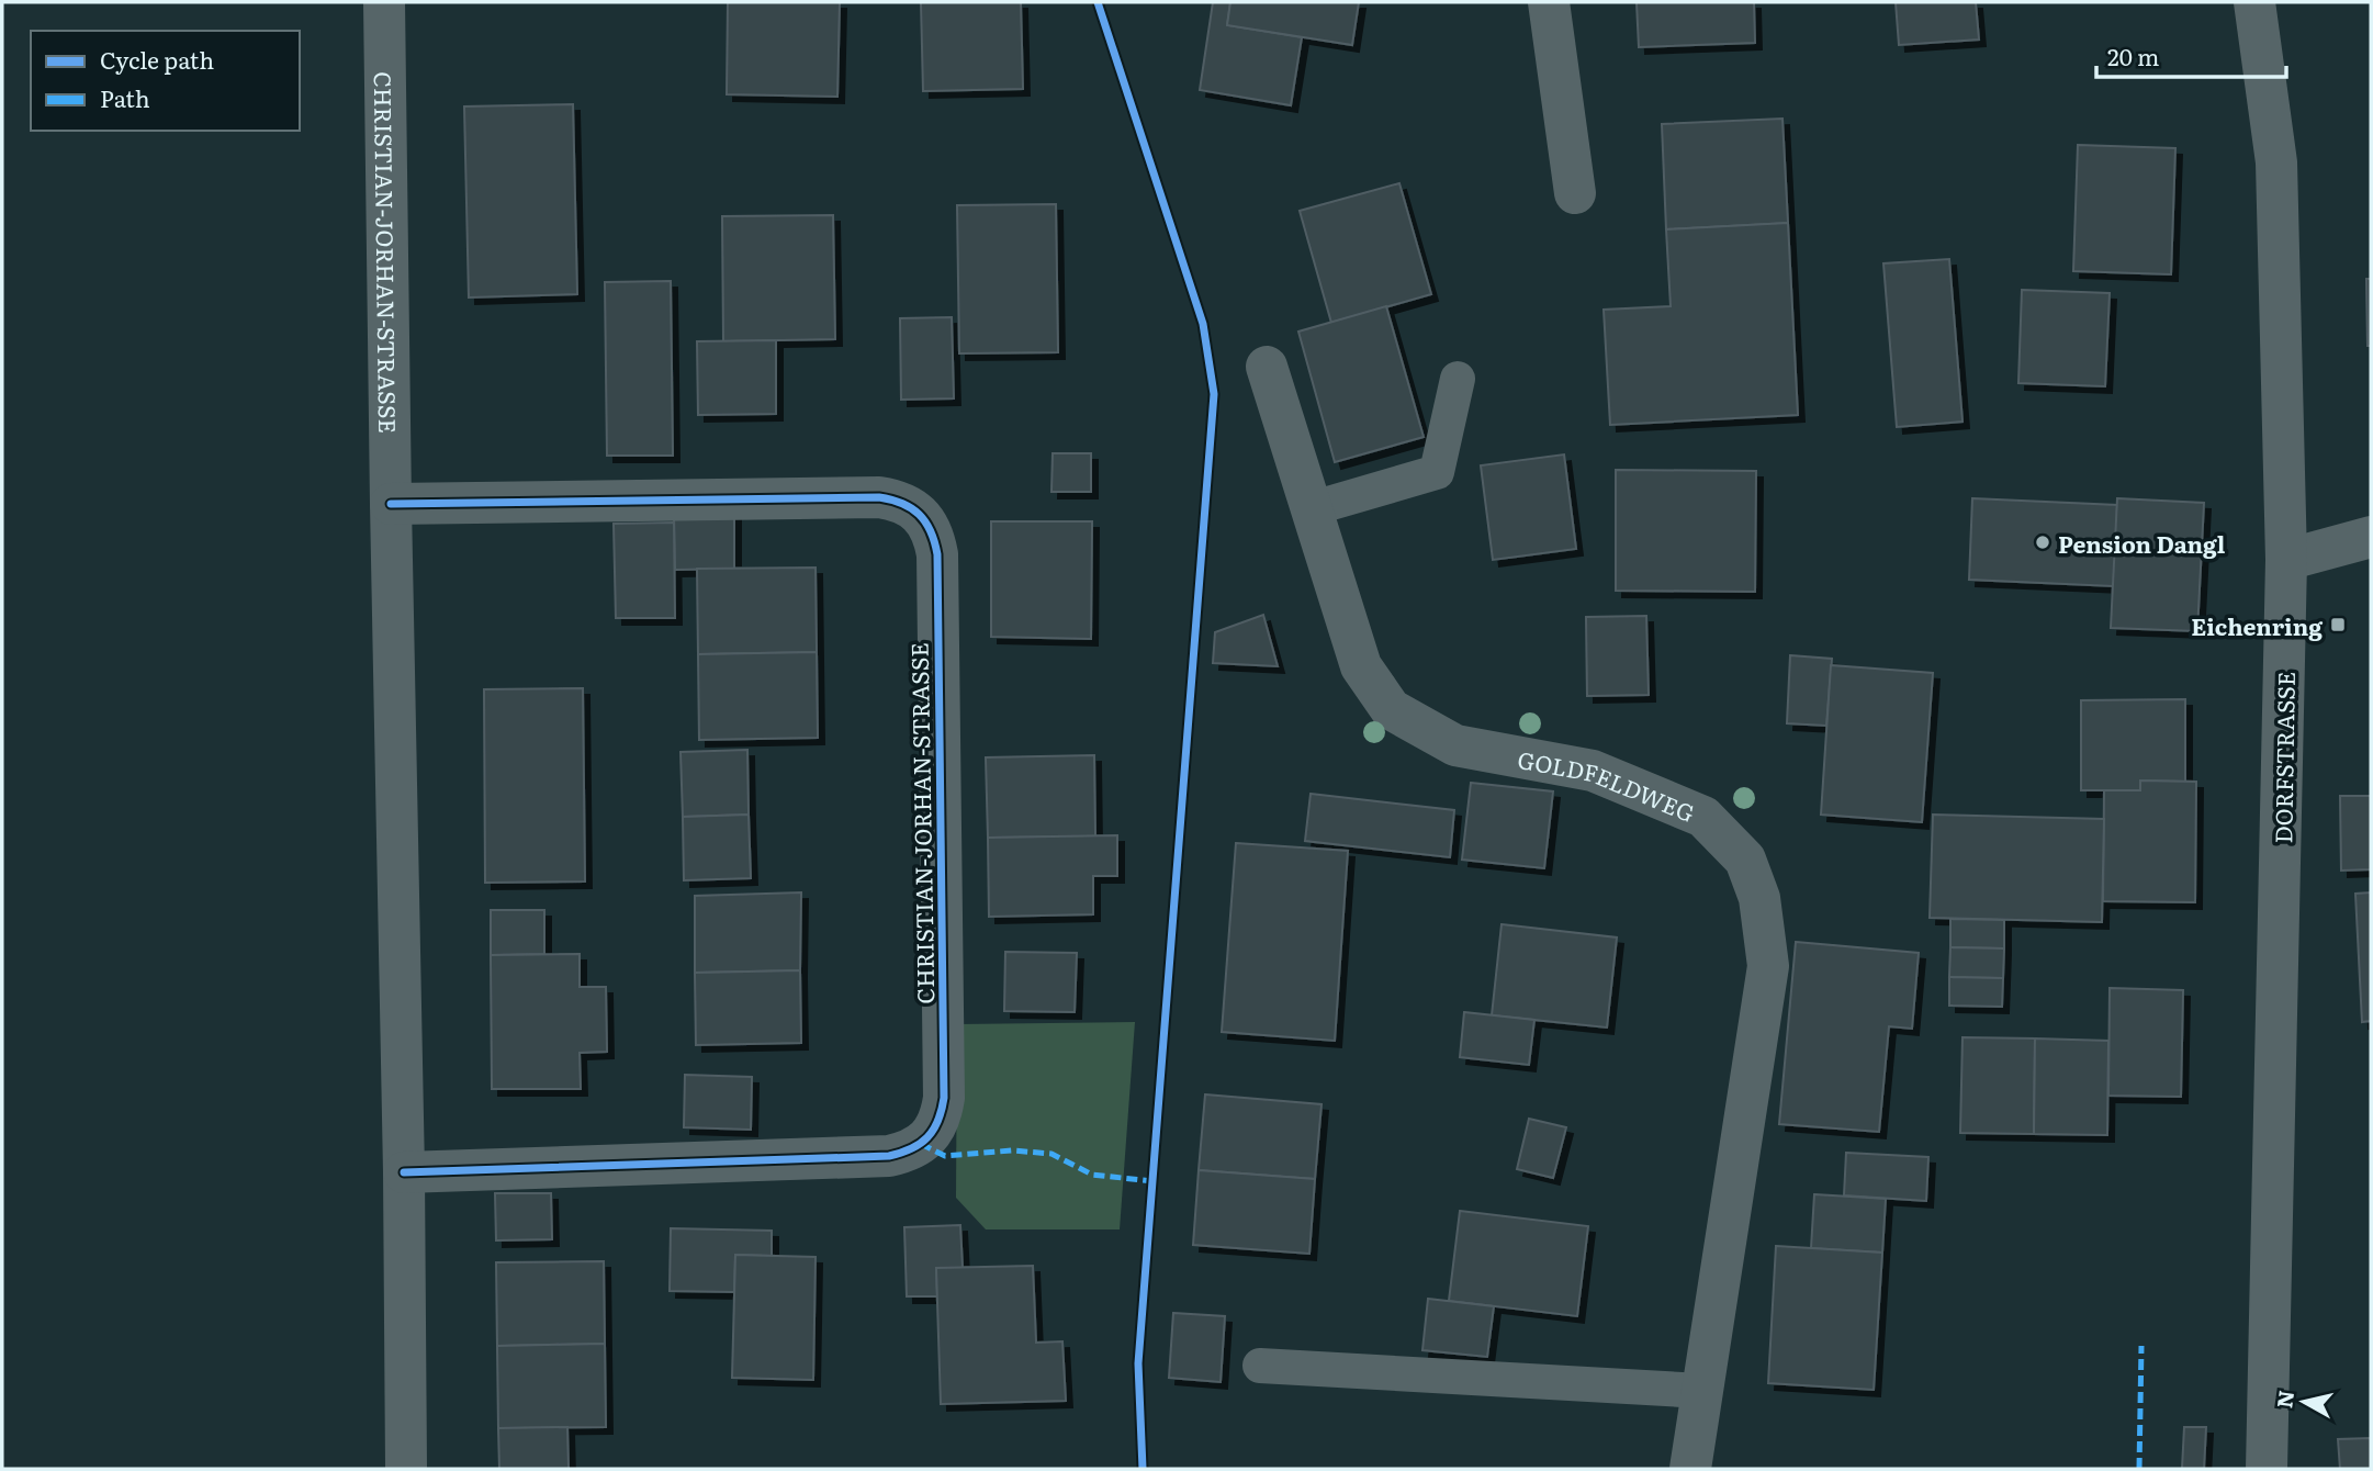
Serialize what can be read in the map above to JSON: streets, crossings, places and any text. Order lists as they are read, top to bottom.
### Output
{
  "streets": {
    "street": ["CHRISTIAN-JORHAN-STRASSE", "DORFSTRASSE", "GOLDFELDWEG"]
  },
  "places": {
    "other": ["Pension Dangl"],
    "transit": ["Eichenring"]
  },
  "legend": ["Cycle path", "Path"],
  "scale_bar": "20 m",
  "north": "left"
}
